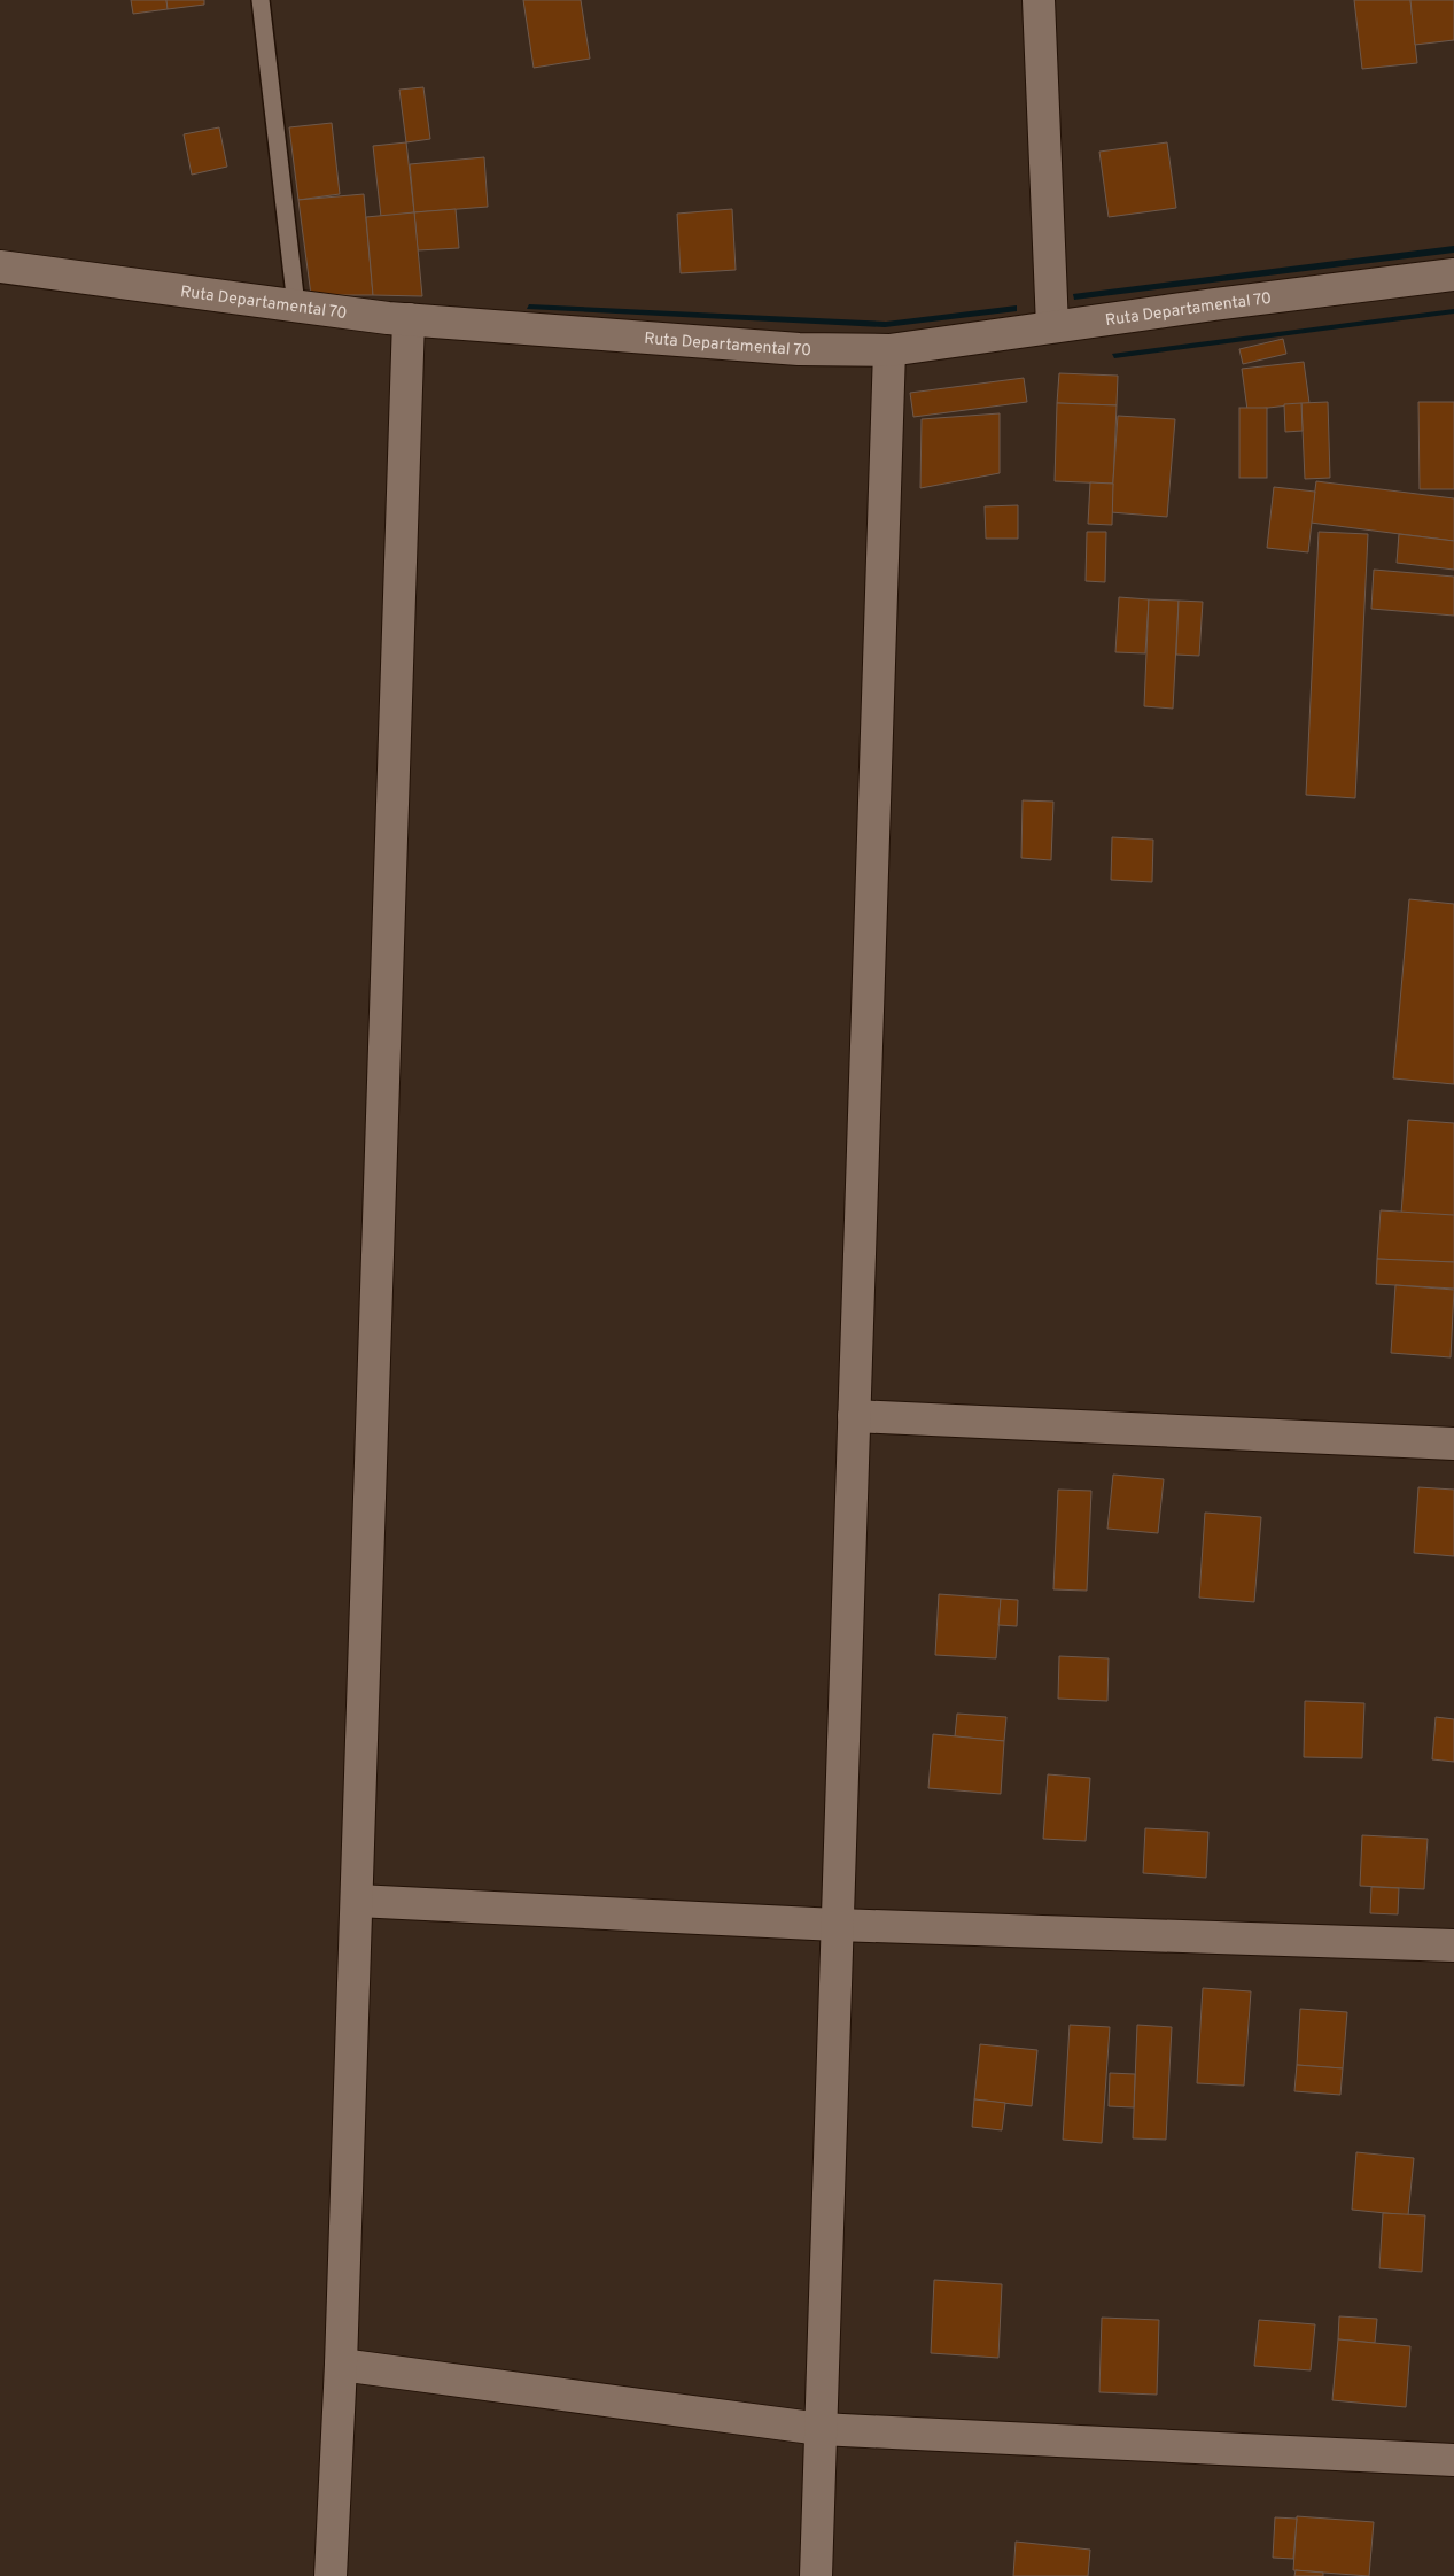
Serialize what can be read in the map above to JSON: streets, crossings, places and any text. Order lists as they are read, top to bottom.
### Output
{
  "streets": {
    "street": ["Ruta Departamental 70"]
  }
}
